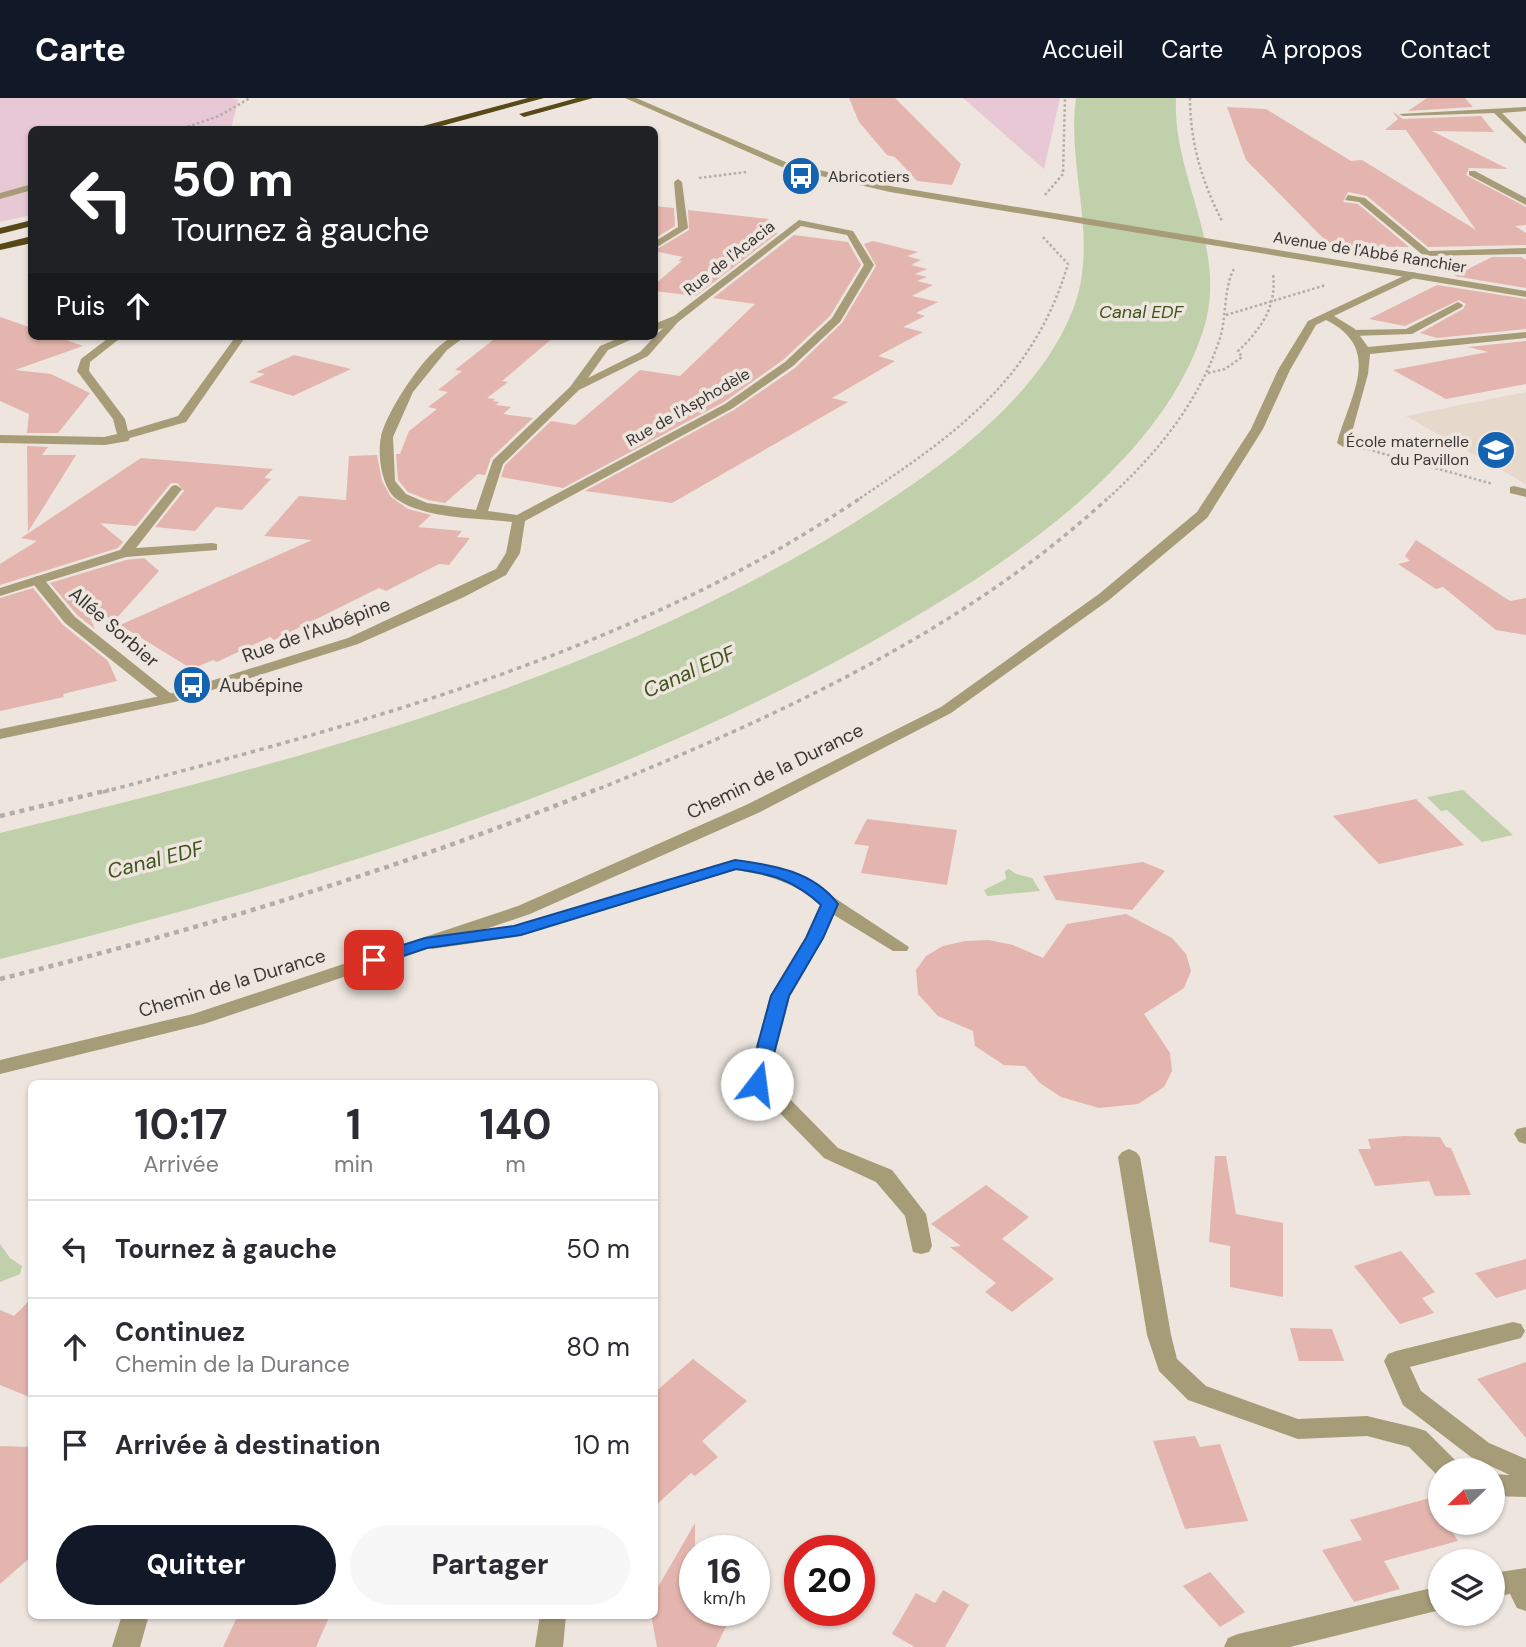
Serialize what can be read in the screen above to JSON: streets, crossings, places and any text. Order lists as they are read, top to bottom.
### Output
{
  "streets": {
    "street": [
      "Avenue de l'Abbé Ranchier",
      "Rue de l'Acacia",
      "Rue de l'Asphodèle",
      "Allée Sorbier",
      "Rue de l'Aubépine",
      "Chemin de la Durance"
    ]
  },
  "crossings": [
    ["Avenue de l'Abbé Ranchier", "Chemin de la Durance"],
    ["Rue de l'Acacia", "Rue de l'Asphodèle"],
    ["Rue de l'Asphodèle", "Rue de l'Aubépine"],
    ["Allée Sorbier", "Rue de l'Aubépine"]
  ],
  "water": ["Canal EDF"],
  "places": {
    "bus stop": ["Abricotiers", "Aubépine"],
    "school or university": ["École maternelle du Pavillon"]
  },
  "north": "bottom left",
  "page": {
    "header": "Carte",
    "nav": [
      "Accueil",
      "Carte",
      "À propos",
      "Contact"
    ],
    "turn": ["50 m", "Tournez à gauche"],
    "then": "Puis",
    "eta": [
      "10:17",
      "Arrivée",
      "1",
      "min",
      "140",
      "m"
    ],
    "list": [
      {
        "name": "Tournez à gauche",
        "value": "50 m"
      },
      {
        "name": "Continuez",
        "note": "Chemin de la Durance",
        "value": "80 m"
      },
      {
        "name": "Arrivée à destination",
        "value": "10 m"
      }
    ],
    "buttons": ["Quitter", "Partager"],
    "speed": "16 km/h",
    "limit": "20"
  }
}
